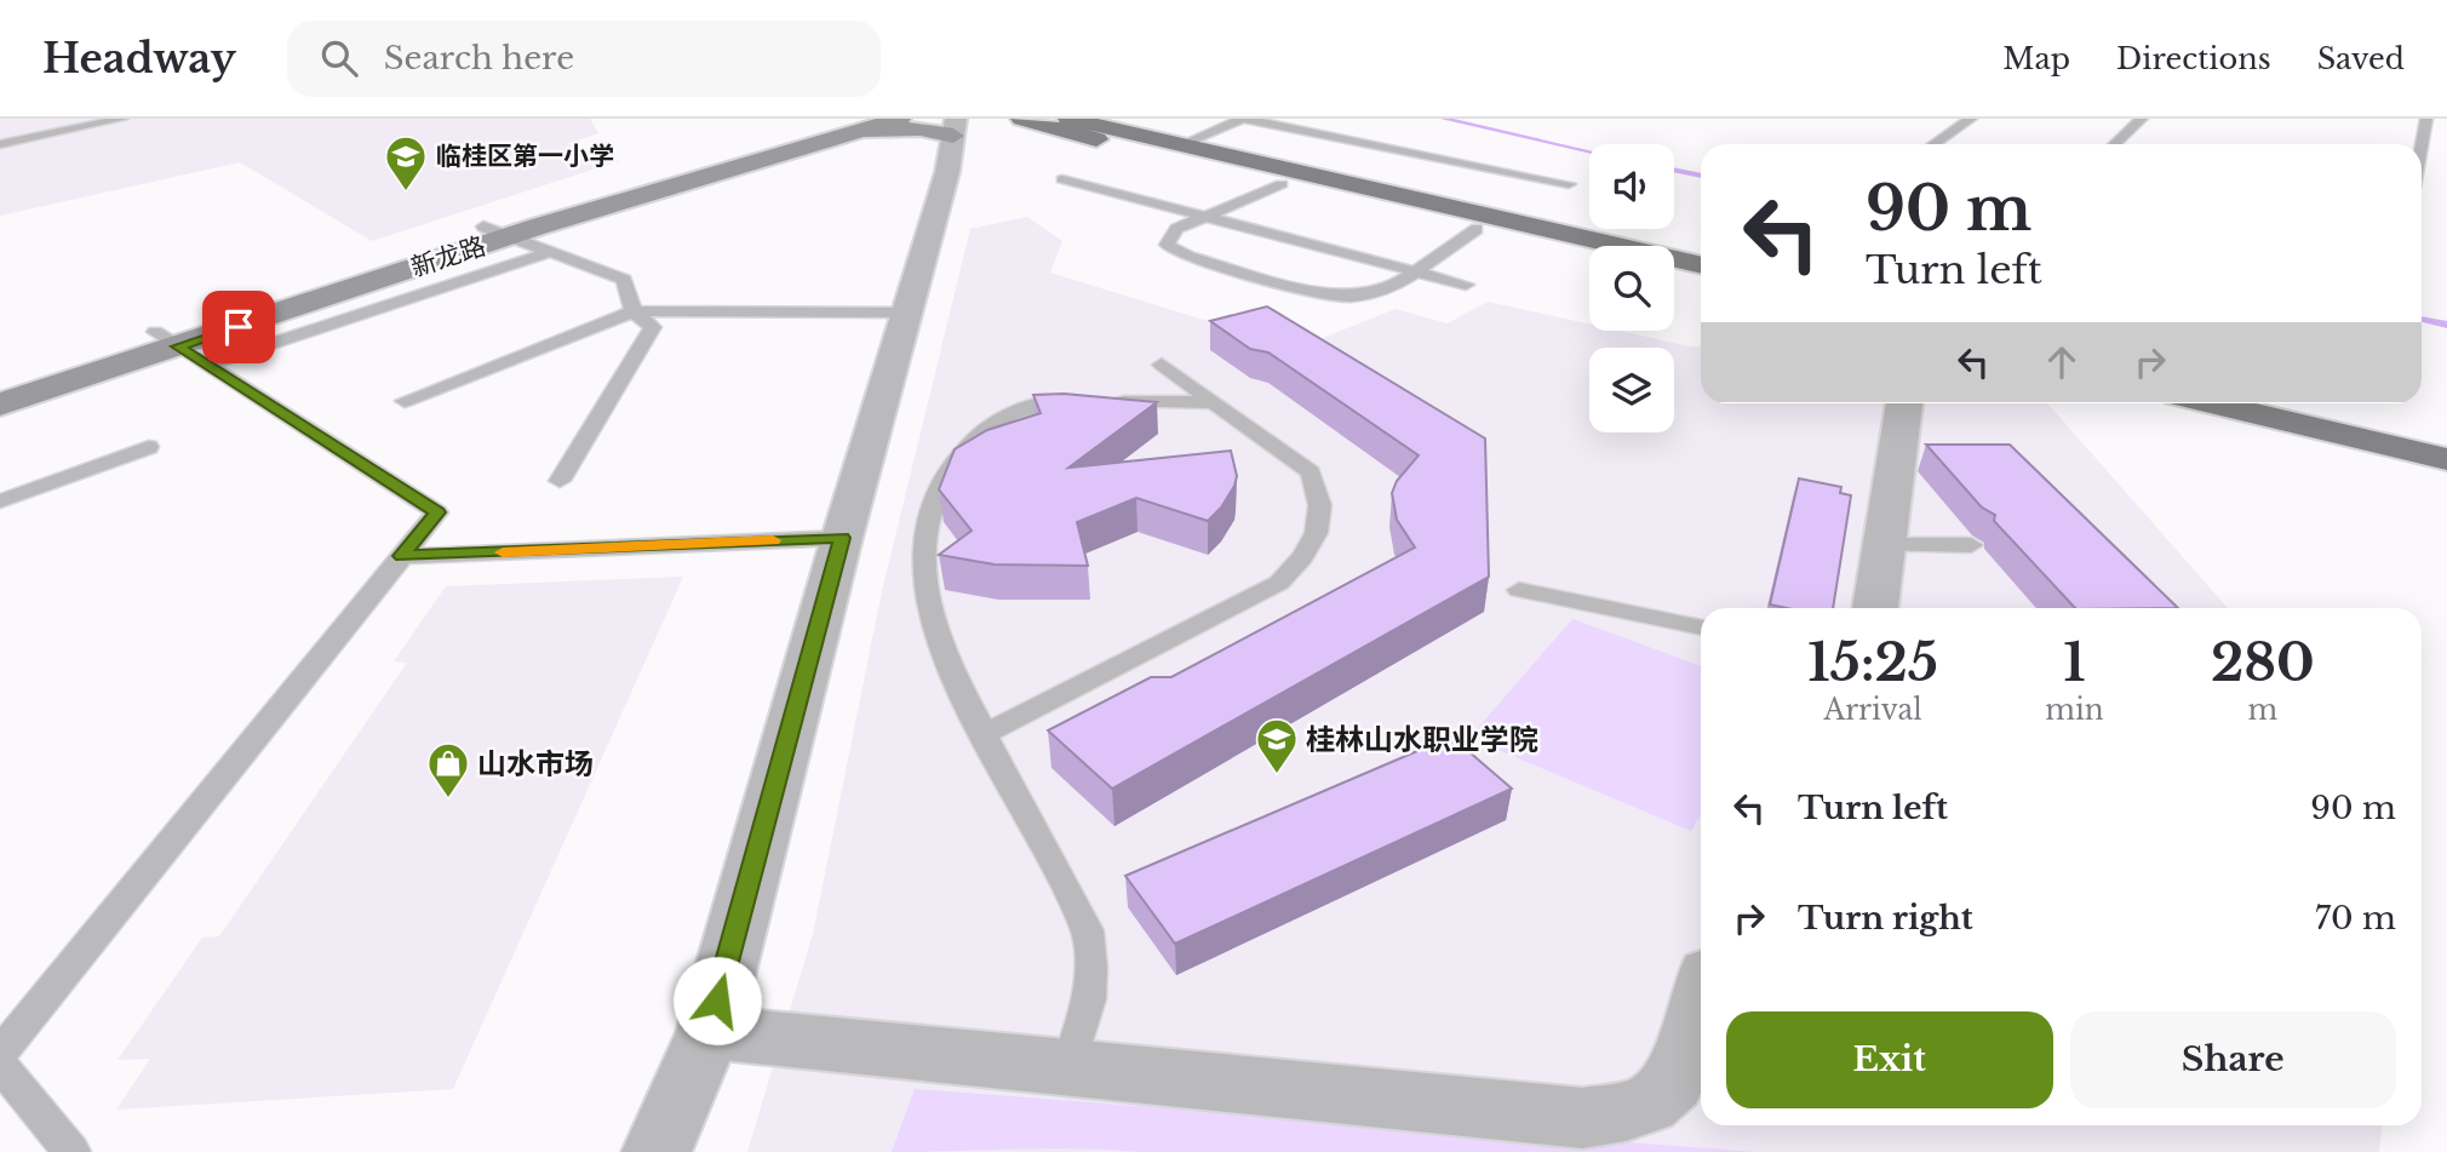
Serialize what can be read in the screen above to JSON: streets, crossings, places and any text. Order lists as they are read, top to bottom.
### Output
{
  "streets": {
    "main road": ["新龙路"]
  },
  "places": {
    "school or university": ["临桂区第一小学", "桂林山水职业学院"],
    "shop": ["山水市场"]
  },
  "page": {
    "header": "Headway",
    "search": "Search here",
    "nav": ["Map", "Directions", "Saved"],
    "turn": ["90 m", "Turn left"],
    "eta": [
      "15:25",
      "Arrival",
      "1",
      "min",
      "280",
      "m"
    ],
    "list": [
      {
        "name": "Turn left",
        "value": "90 m"
      },
      {
        "name": "Turn right",
        "value": "70 m"
      }
    ],
    "buttons": ["Exit", "Share"]
  }
}
